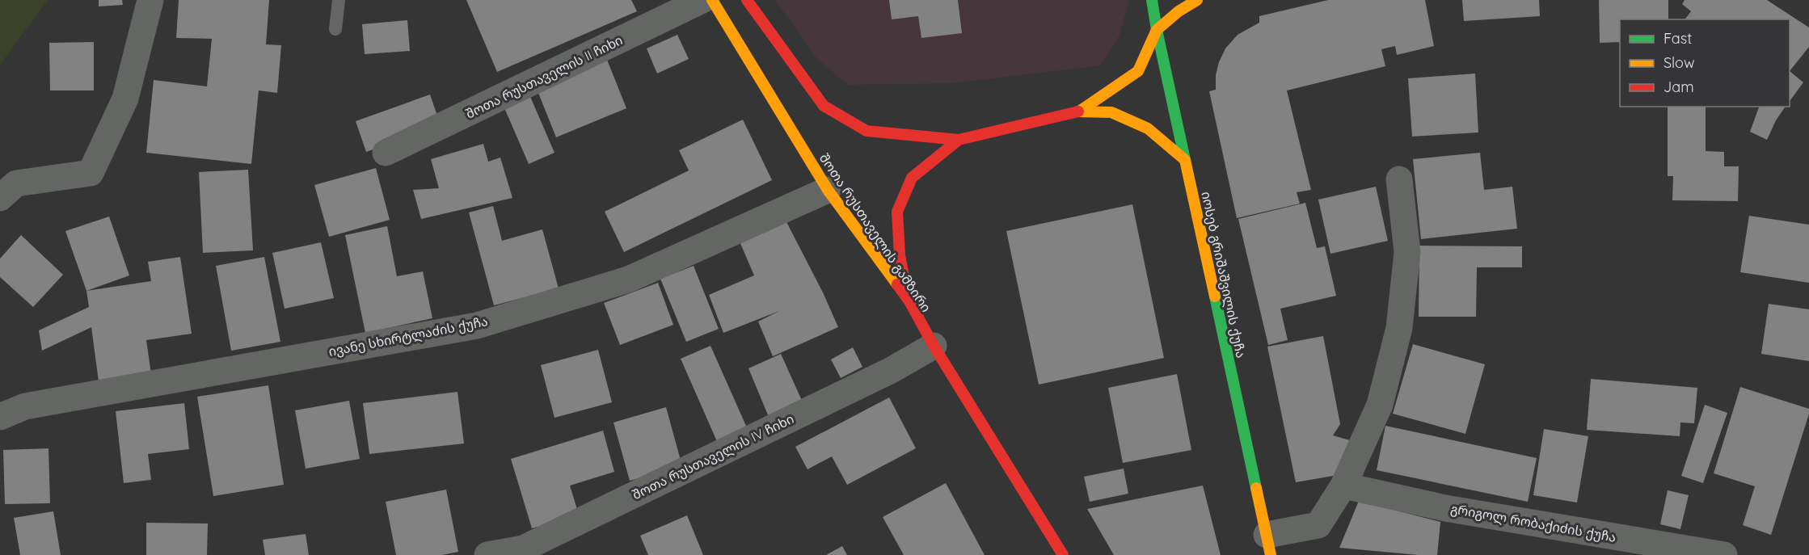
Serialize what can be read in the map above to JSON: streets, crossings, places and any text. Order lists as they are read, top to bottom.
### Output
{
  "streets": {
    "main road": ["შოთა რუსთაველის გამზირი", "იოსებ გრიშაშვილის ქუჩა"],
    "street": [
      "შოთა რუსთაველის II ჩიხი",
      "ივანე სხირტლაძის ქუჩა",
      "შოთა რუსთაველის IV ჩიხი",
      "გრიგოლ რობაქიძის ქუჩა"
    ]
  },
  "crossings": [
    ["შოთა რუსთაველის გამზირი", "ივანე სხირტლაძის ქუჩა"],
    ["შოთა რუსთაველის გამზირი", "შოთა რუსთაველის IV ჩიხი"]
  ],
  "legend": ["Fast", "Slow", "Jam"]
}
